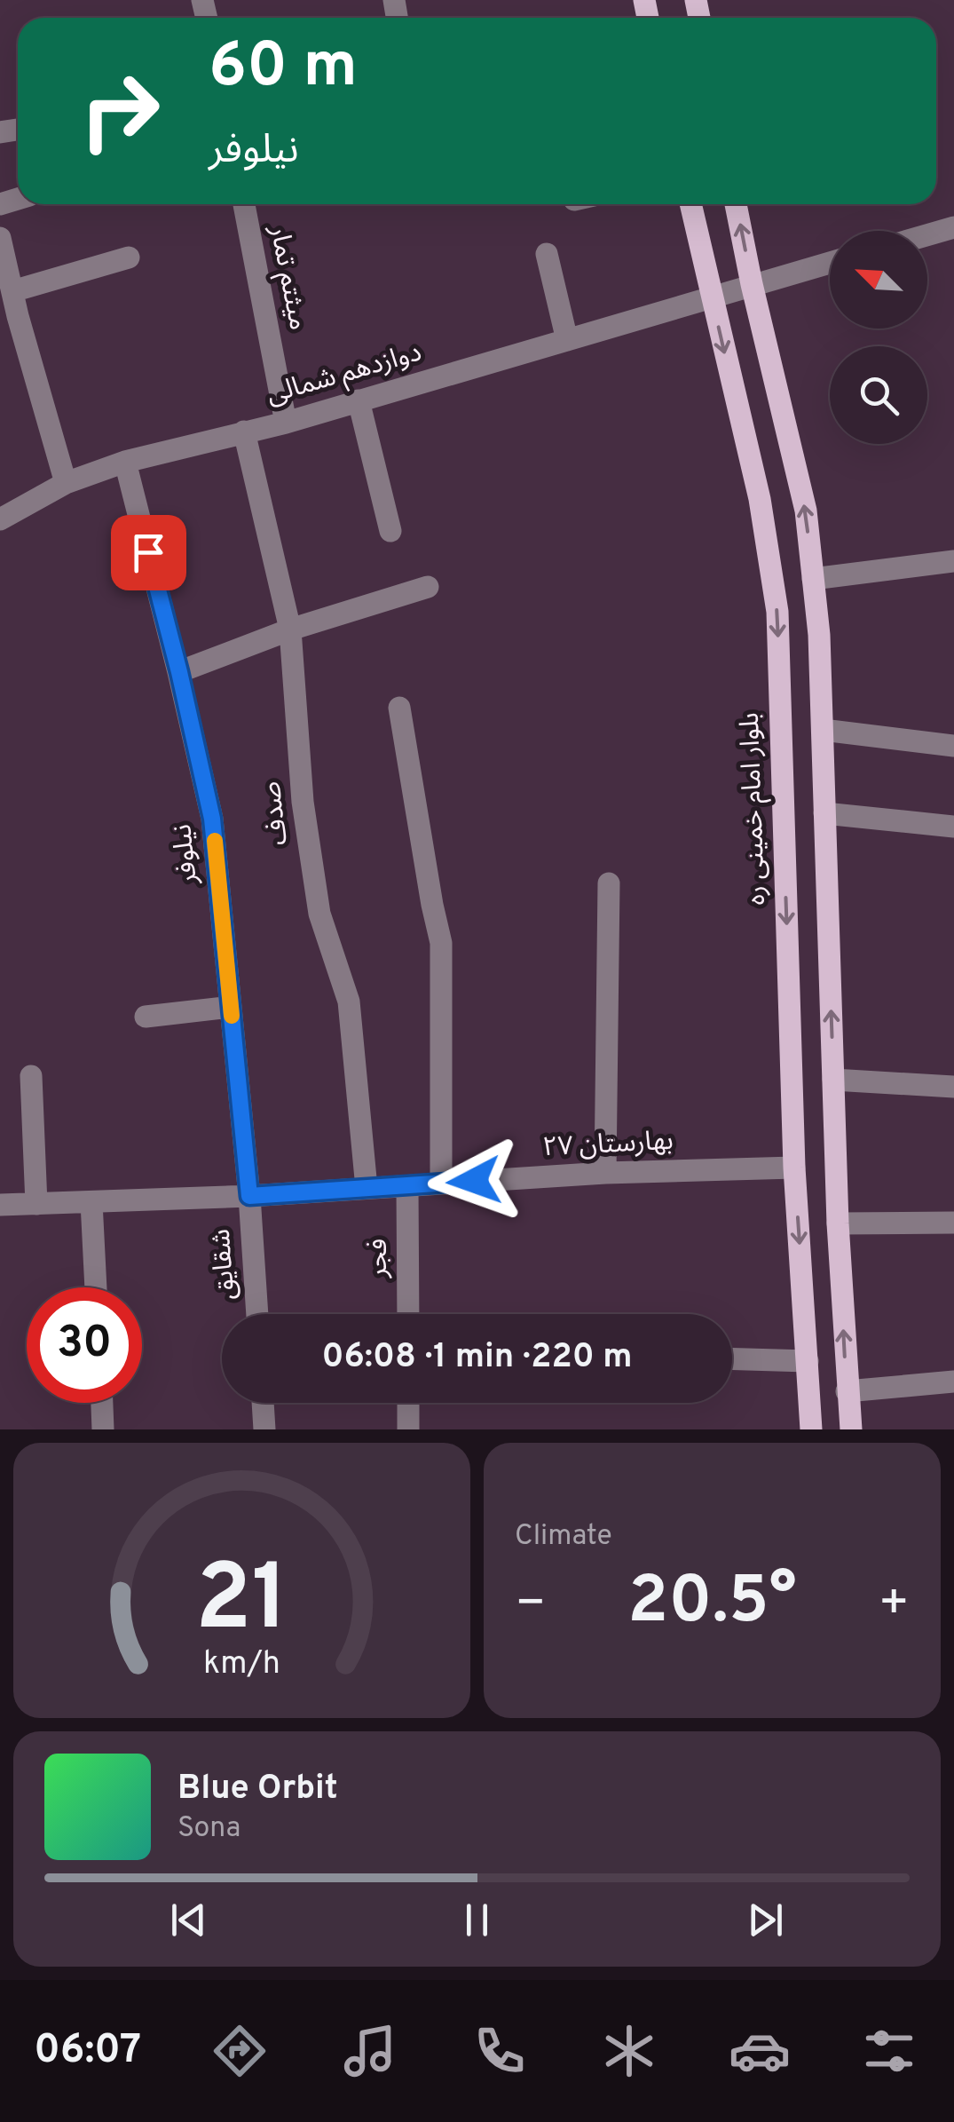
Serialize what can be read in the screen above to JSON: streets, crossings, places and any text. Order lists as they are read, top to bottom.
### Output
{
  "streets": {
    "main road": ["بلوار امام خمینی ره"],
    "street": [
      "میثتم تمار",
      "دوازدهم شمالی",
      "صدف",
      "نیلوفر",
      "بهارستان ۲۷",
      "فجر",
      "شقایق"
    ]
  },
  "crossings": [
    ["میثتم تمار", "دوازدهم شمالی"],
    ["دوازدهم شمالی", "بلوار امام خمینی ره"],
    ["دوازدهم شمالی", "صدف"],
    ["دوازدهم شمالی", "نیلوفر"],
    ["بلوار امام خمینی ره", "بهارستان ۲۷"],
    ["صدف", "بهارستان ۲۷"],
    ["نیلوفر", "بهارستان ۲۷"],
    ["نیلوفر", "شقایق"],
    ["بهارستان ۲۷", "فجر"],
    ["بهارستان ۲۷", "شقایق"]
  ],
  "north": "top left",
  "page": {
    "turn": ["60 m", "نیلوفر"],
    "limit": "30",
    "trip": "06:08 · 1 min · 220 m",
    "tile": "Climate",
    "heat": ["−", "20.5°", "+"],
    "song": ["Blue Orbit", "Sona"],
    "tabs": "06:07",
    "gauge": ["21", "km/h"]
  }
}
